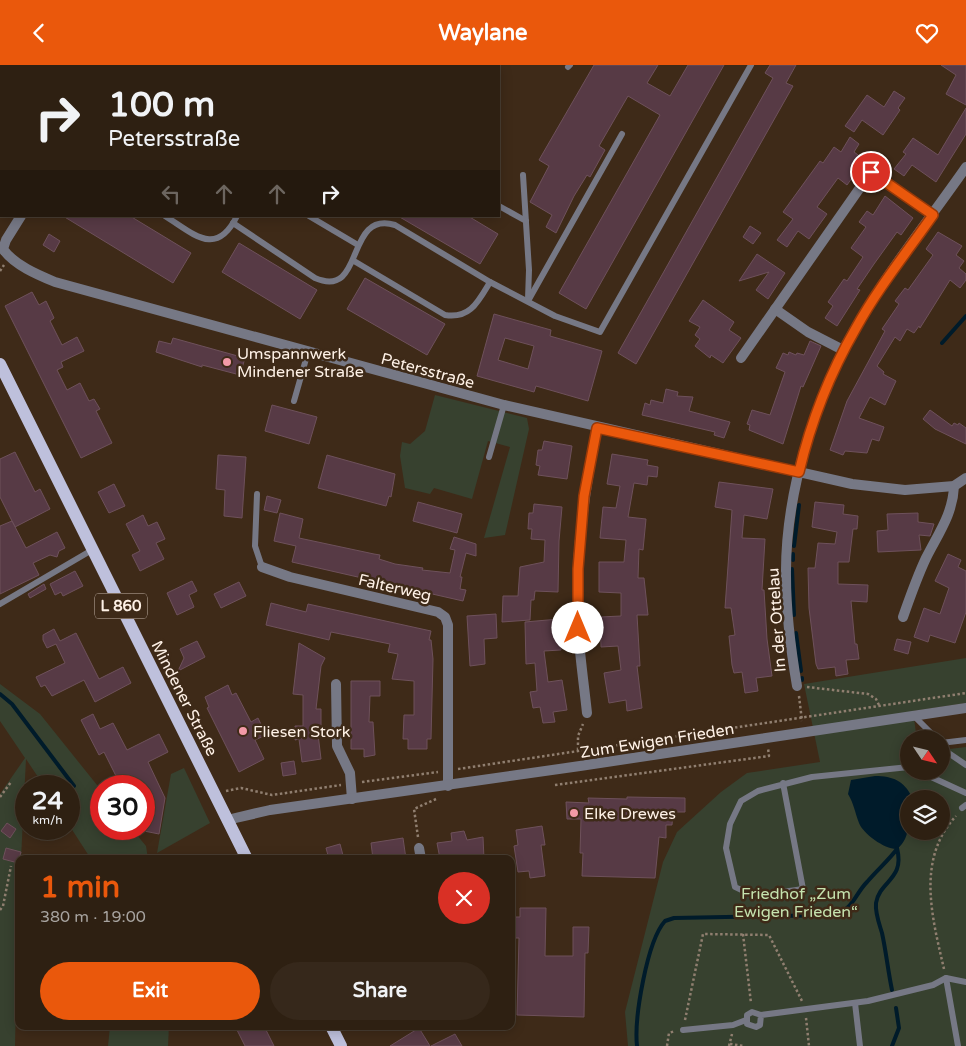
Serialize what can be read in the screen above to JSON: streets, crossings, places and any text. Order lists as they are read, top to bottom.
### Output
{
  "streets": {
    "main road": ["L 860", "Mindener Straße"],
    "street": [
      "Petersstraße",
      "Falterweg",
      "In der Ottelau",
      "Zum Ewigen Frieden"
    ]
  },
  "crossings": [
    ["Petersstraße", "In der Ottelau"],
    ["Falterweg", "Zum Ewigen Frieden"],
    ["Mindener Straße", "Zum Ewigen Frieden"]
  ],
  "parks": ["Friedhof „Zum Ewigen Frieden“"],
  "places": ["Umspannwerk Mindener Straße", "Fliesen Stork", "Elke Drewes"],
  "north": "bottom right",
  "page": {
    "header": "Waylane",
    "turn": ["100 m", "Petersstraße"],
    "speed": "24 km/h",
    "limit": "30",
    "heading": ["1 min", "380 m · 19:00"],
    "buttons": ["Exit", "Share"]
  }
}
